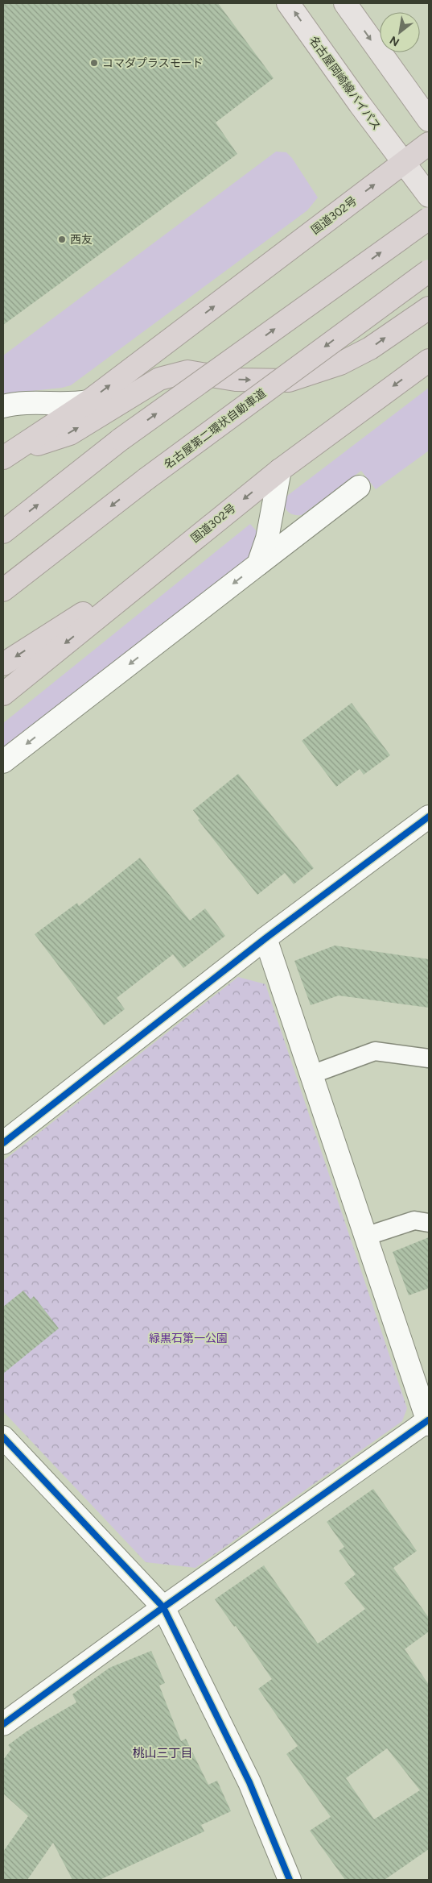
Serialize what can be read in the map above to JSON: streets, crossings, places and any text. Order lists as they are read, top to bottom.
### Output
{
  "streets": {
    "highway": ["国道302号", "名古屋第二環状自動車道"],
    "main road": ["名古屋岡崎線バイパス"]
  },
  "crossings": [
    ["名古屋岡崎線バイパス", "国道302号"]
  ],
  "districts": ["桃山三丁目"],
  "parks": ["緑黒石第一公園"],
  "places": ["コマダプラスモード", "西友"],
  "north": "bottom left"
}
